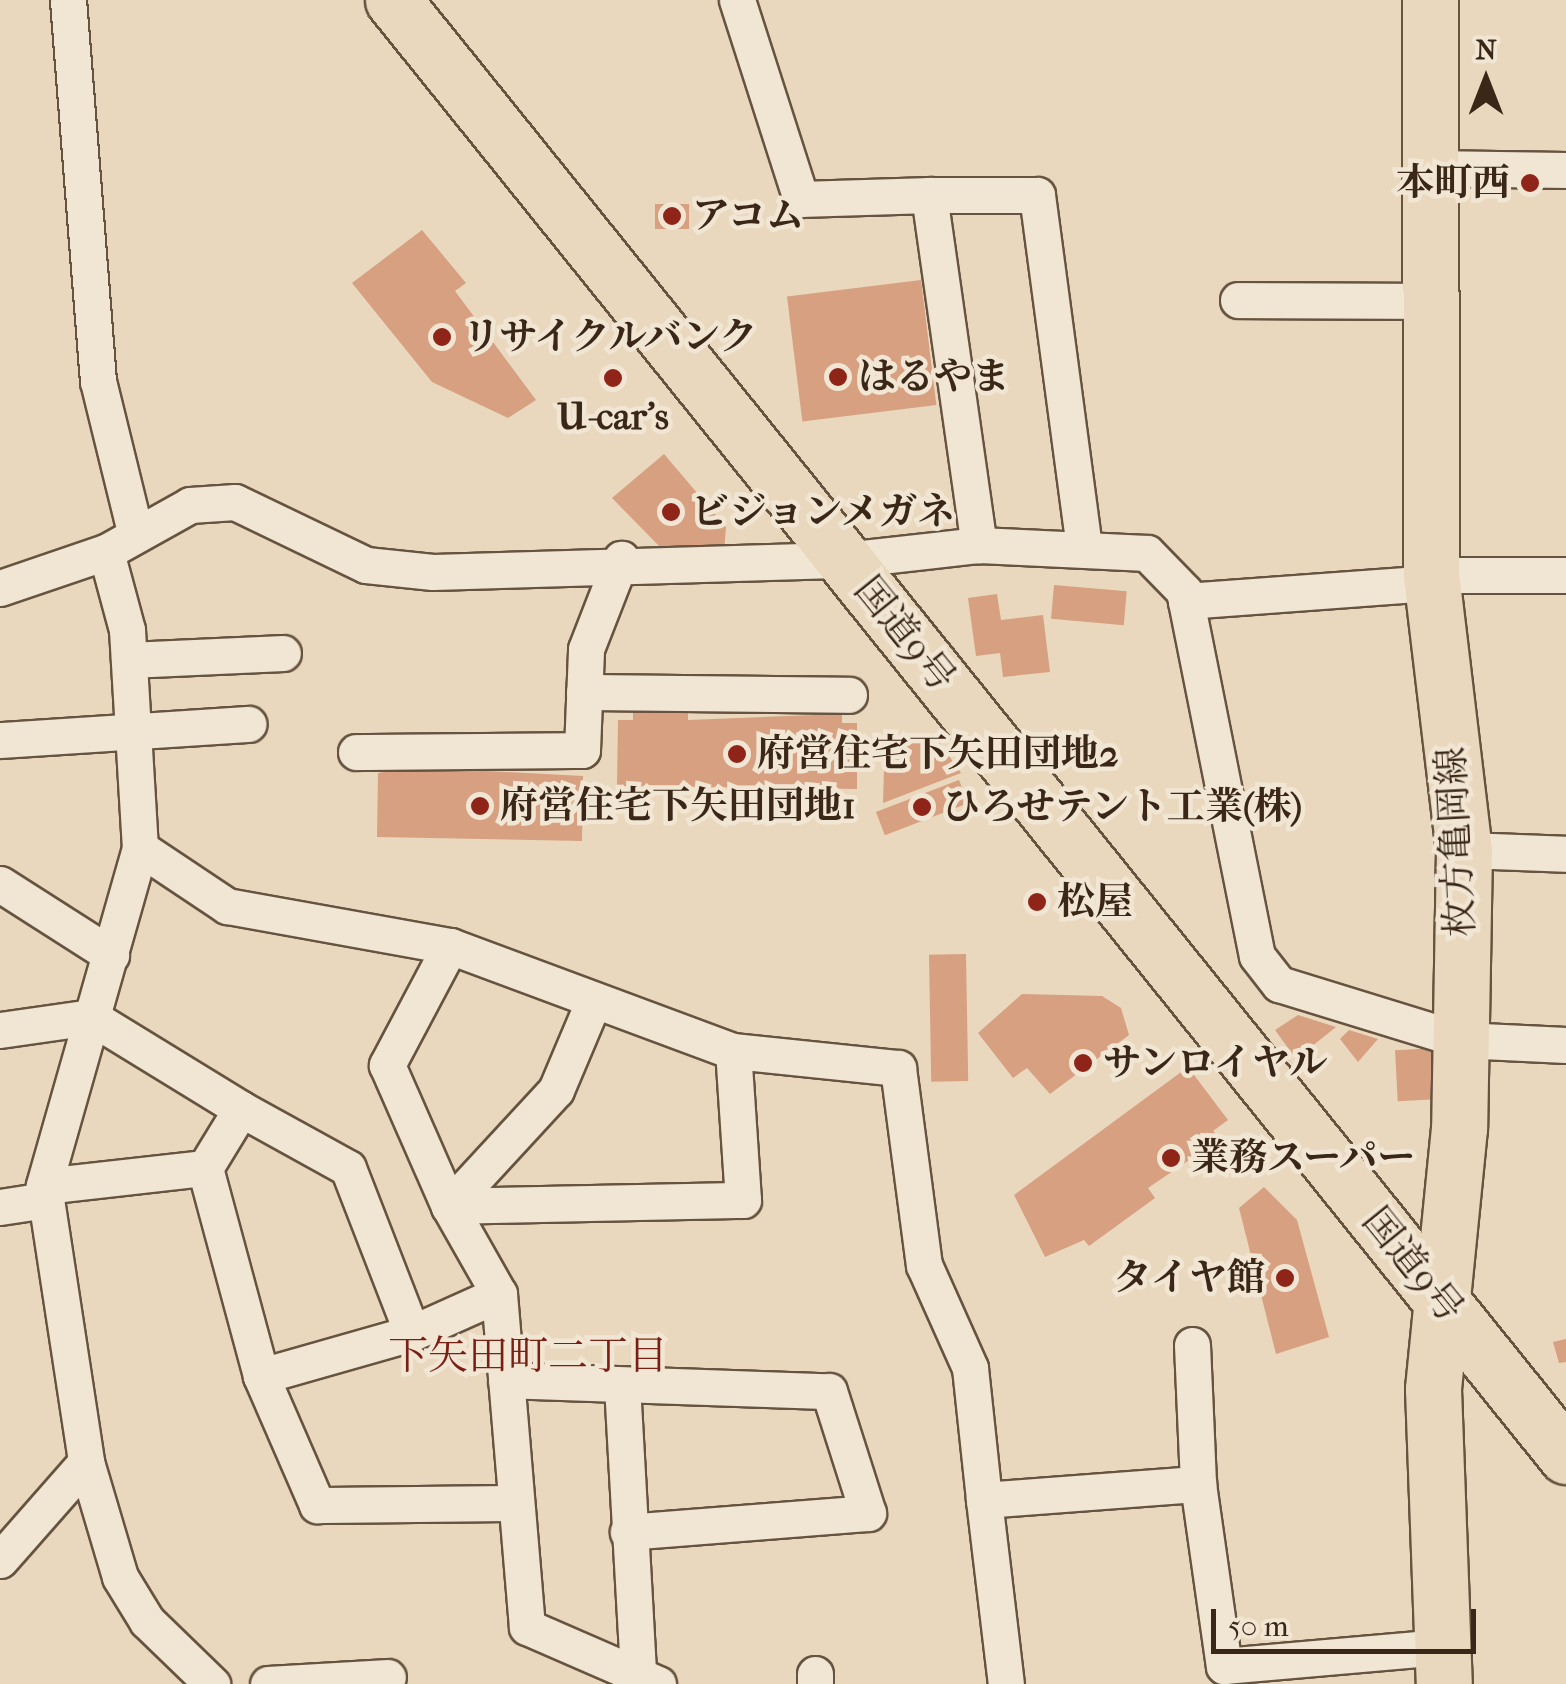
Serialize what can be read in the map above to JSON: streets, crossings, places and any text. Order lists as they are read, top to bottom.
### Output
{
  "streets": {
    "main road": ["国道9号", "枚方亀岡線"]
  },
  "crossings": [
    ["国道9号", "枚方亀岡線"]
  ],
  "districts": ["下矢田町二丁目"],
  "places": [
    "本町西",
    "アコム",
    "リサイクルバンク",
    "はるやま",
    "U-car's",
    "ビジョンメガネ",
    "府営住宅下矢田団地2",
    "府営住宅下矢田団地1",
    "ひろせテント工業(株)",
    "松屋",
    "サンロイヤル",
    "業務スーパー",
    "タイヤ館"
  ],
  "scale_bar": "50 m",
  "north": "top"
}
